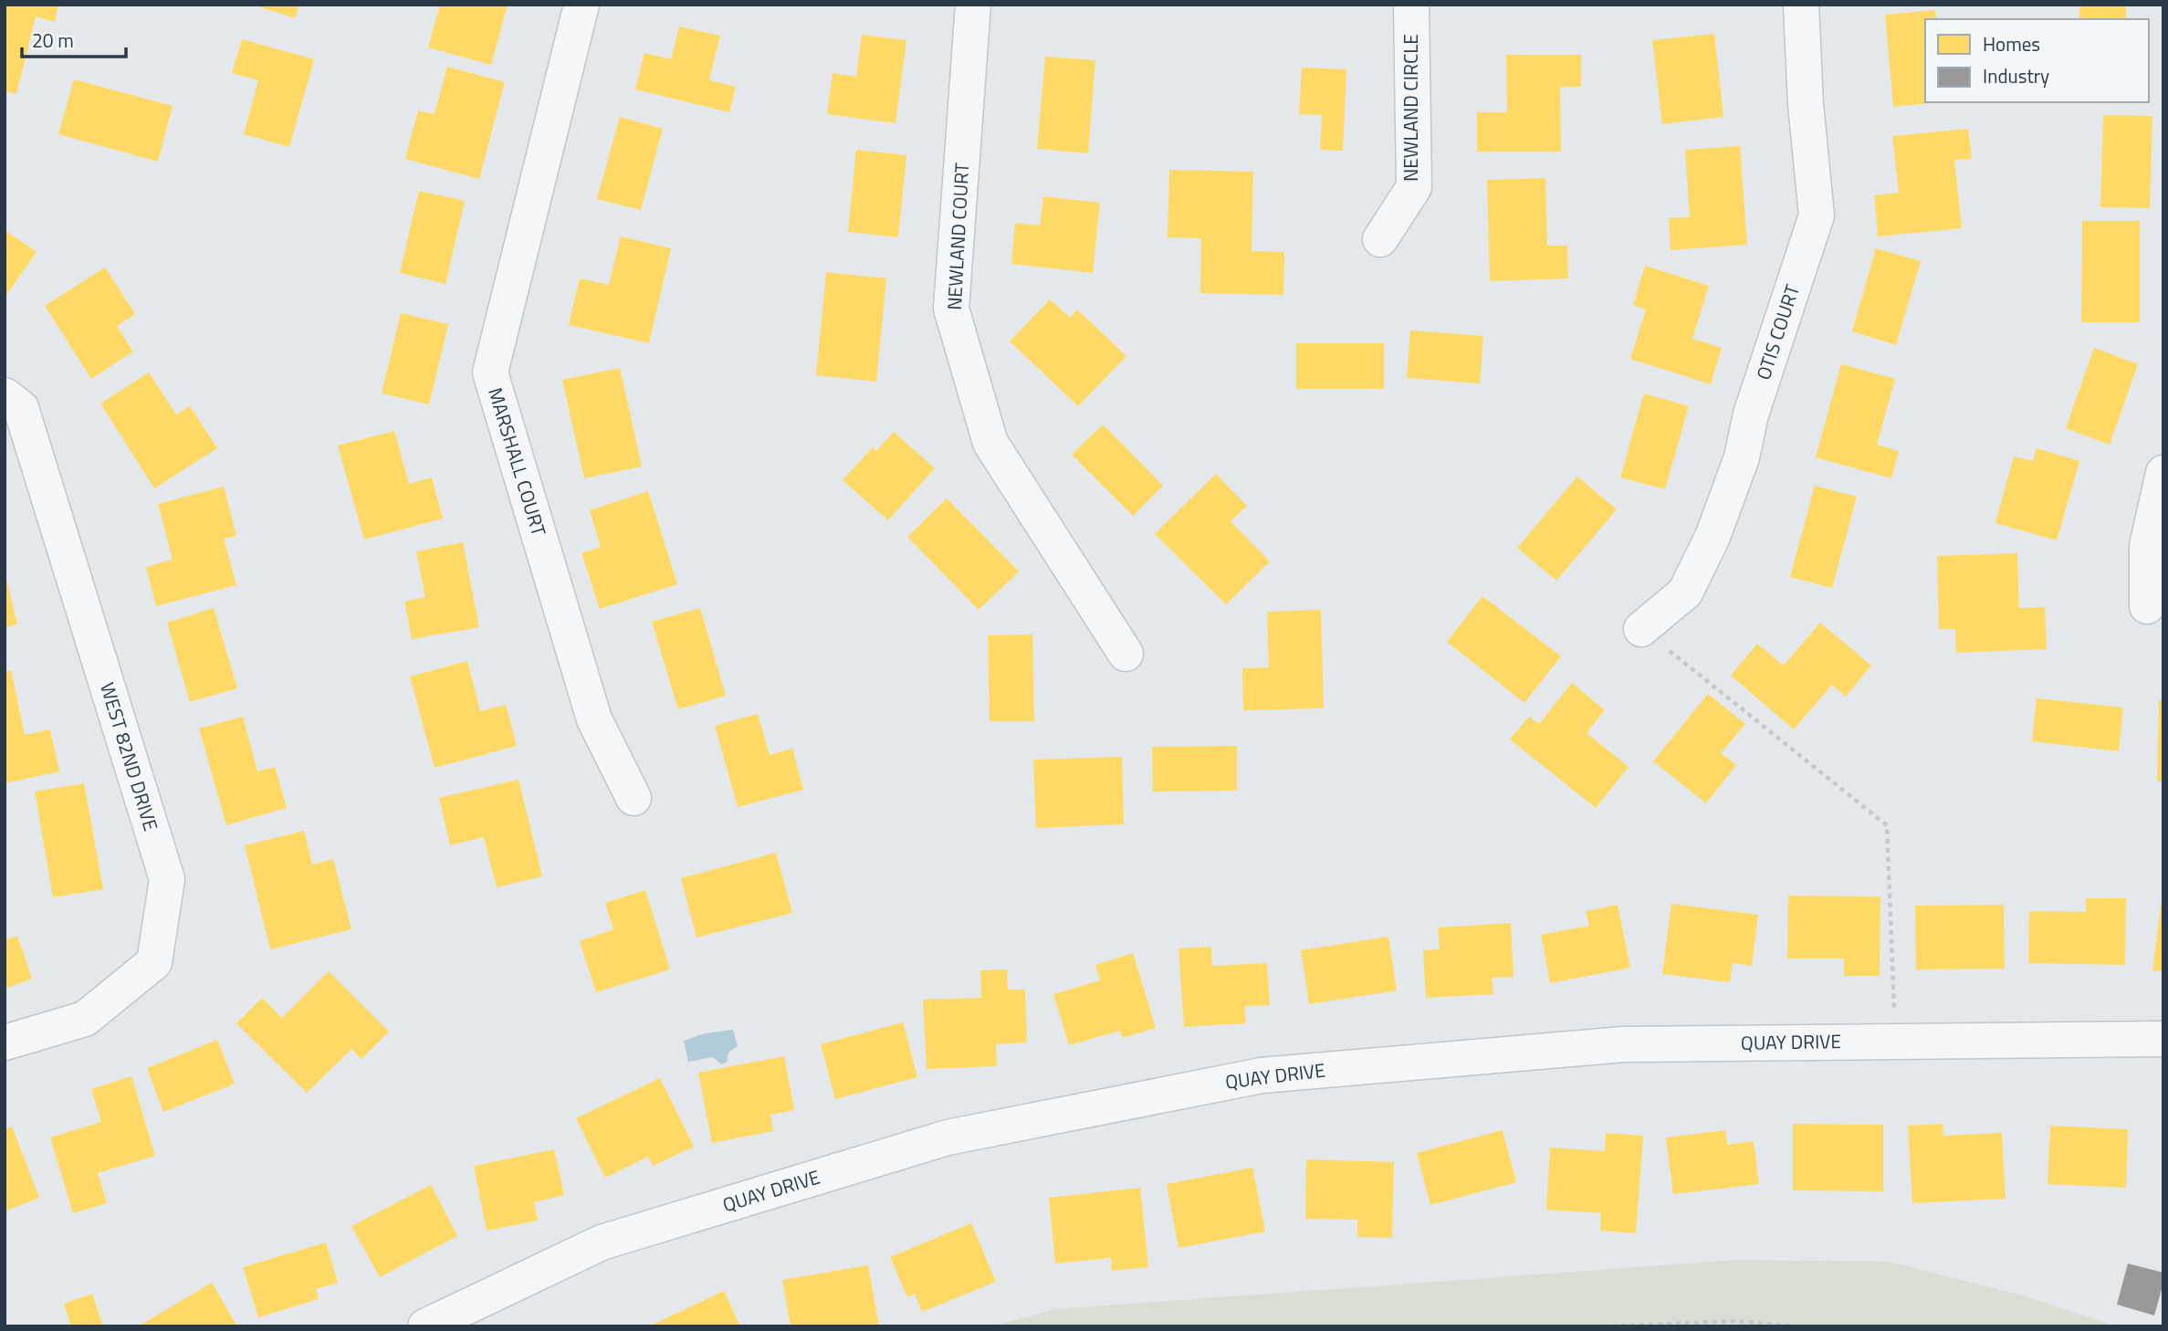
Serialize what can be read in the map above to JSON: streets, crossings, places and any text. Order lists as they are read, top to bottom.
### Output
{
  "streets": {
    "street": [
      "NEWLAND CIRCLE",
      "NEWLAND COURT",
      "OTIS COURT",
      "MARSHALL COURT",
      "WEST 82ND DRIVE",
      "QUAY DRIVE"
    ]
  },
  "legend": ["Homes", "Industry"],
  "scale_bar": "20 m"
}
